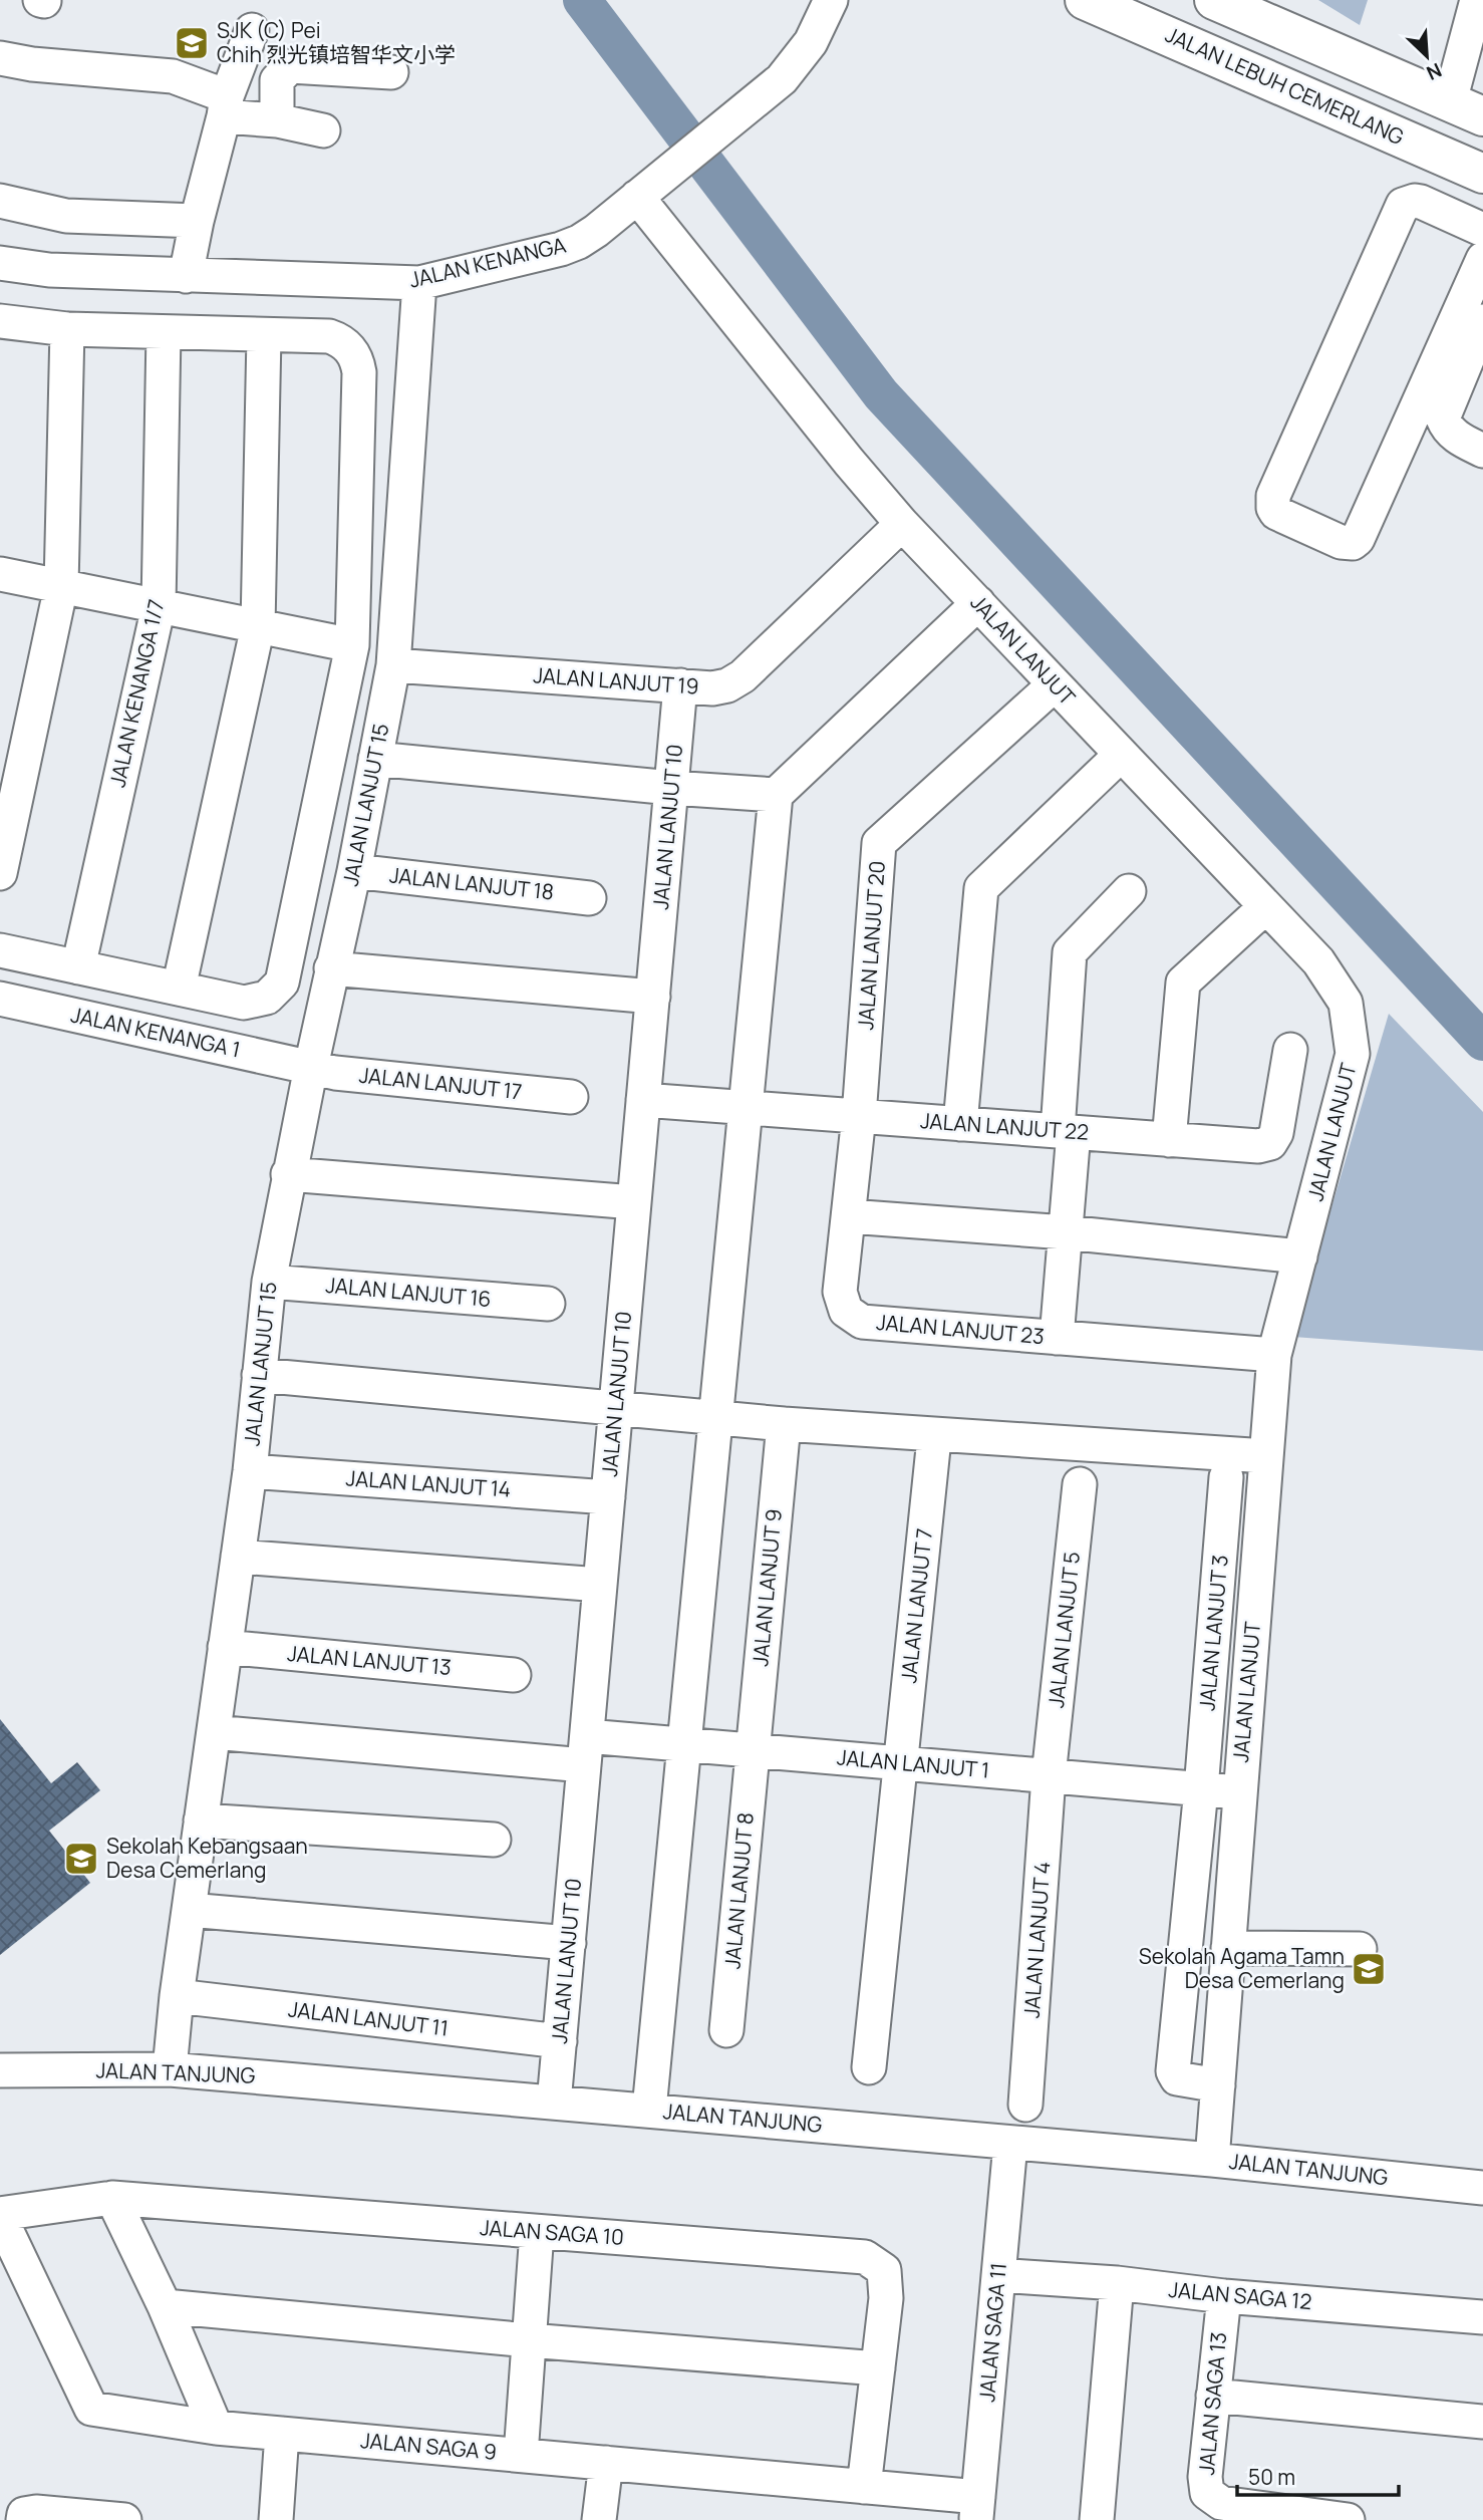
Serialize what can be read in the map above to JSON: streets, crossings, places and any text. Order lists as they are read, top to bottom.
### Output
{
  "streets": {
    "main road": ["JALAN LEBUH CEMERLANG"],
    "street": [
      "JALAN KENANGA",
      "JALAN LANJUT",
      "JALAN LANJUT 19",
      "JALAN KENANGA 1/7",
      "JALAN LANJUT 15",
      "JALAN LANJUT 10",
      "JALAN LANJUT 18",
      "JALAN LANJUT 20",
      "JALAN KENANGA 1",
      "JALAN LANJUT 17",
      "JALAN LANJUT 22",
      "JALAN LANJUT 16",
      "JALAN LANJUT 23",
      "JALAN LANJUT 14",
      "JALAN LANJUT 9",
      "JALAN LANJUT 7",
      "JALAN LANJUT 5",
      "JALAN LANJUT 3",
      "JALAN LANJUT 13",
      "JALAN LANJUT 1",
      "JALAN LANJUT 8",
      "JALAN LANJUT 4",
      "JALAN LANJUT 11",
      "JALAN TANJUNG",
      "JALAN SAGA 10",
      "JALAN SAGA 12",
      "JALAN SAGA 11",
      "JALAN SAGA 13",
      "JALAN SAGA 9"
    ]
  },
  "crossings": [
    ["JALAN KENANGA", "JALAN LANJUT"],
    ["JALAN KENANGA", "JALAN LANJUT 15"],
    ["JALAN LANJUT", "JALAN LANJUT 19"],
    ["JALAN LANJUT", "JALAN LANJUT 20"],
    ["JALAN LANJUT", "JALAN LANJUT 23"],
    ["JALAN LANJUT", "JALAN LANJUT 3"],
    ["JALAN LANJUT", "JALAN LANJUT 1"],
    ["JALAN LANJUT", "JALAN TANJUNG"],
    ["JALAN LANJUT 19", "JALAN LANJUT 15"],
    ["JALAN LANJUT 19", "JALAN LANJUT 10"],
    ["JALAN LANJUT 15", "JALAN LANJUT 18"],
    ["JALAN LANJUT 15", "JALAN KENANGA 1"],
    ["JALAN LANJUT 15", "JALAN LANJUT 17"],
    ["JALAN LANJUT 15", "JALAN LANJUT 16"],
    ["JALAN LANJUT 15", "JALAN LANJUT 14"],
    ["JALAN LANJUT 15", "JALAN LANJUT 13"],
    ["JALAN LANJUT 15", "JALAN LANJUT 1"],
    ["JALAN LANJUT 15", "JALAN LANJUT 11"],
    ["JALAN LANJUT 15", "JALAN TANJUNG"],
    ["JALAN LANJUT 10", "JALAN LANJUT 22"],
    ["JALAN LANJUT 10", "JALAN LANJUT 14"],
    ["JALAN LANJUT 10", "JALAN LANJUT 1"],
    ["JALAN LANJUT 10", "JALAN LANJUT 11"],
    ["JALAN LANJUT 10", "JALAN TANJUNG"],
    ["JALAN LANJUT 20", "JALAN LANJUT 22"],
    ["JALAN LANJUT 20", "JALAN LANJUT 23"],
    ["JALAN KENANGA 1", "JALAN LANJUT 17"],
    ["JALAN LANJUT 22", "JALAN LANJUT 23"],
    ["JALAN LANJUT 9", "JALAN LANJUT 1"],
    ["JALAN LANJUT 9", "JALAN LANJUT 8"],
    ["JALAN LANJUT 7", "JALAN LANJUT 1"],
    ["JALAN LANJUT 5", "JALAN LANJUT 1"],
    ["JALAN LANJUT 5", "JALAN LANJUT 4"],
    ["JALAN LANJUT 3", "JALAN LANJUT 1"],
    ["JALAN LANJUT 1", "JALAN LANJUT 8"],
    ["JALAN LANJUT 1", "JALAN LANJUT 4"],
    ["JALAN TANJUNG", "JALAN SAGA 11"],
    ["JALAN SAGA 10", "JALAN SAGA 9"],
    ["JALAN SAGA 12", "JALAN SAGA 11"],
    ["JALAN SAGA 12", "JALAN SAGA 13"],
    ["JALAN SAGA 11", "JALAN SAGA 9"]
  ],
  "places": {
    "school or university": ["SJK (C) Pei Chih 烈光镇培智华文小学", "Sekolah Kebangsaan Desa Cemerlang", "Sekolah Agama Tamn Desa Cemerlang"]
  },
  "scale_bar": "50 m",
  "north": "bottom right"
}
